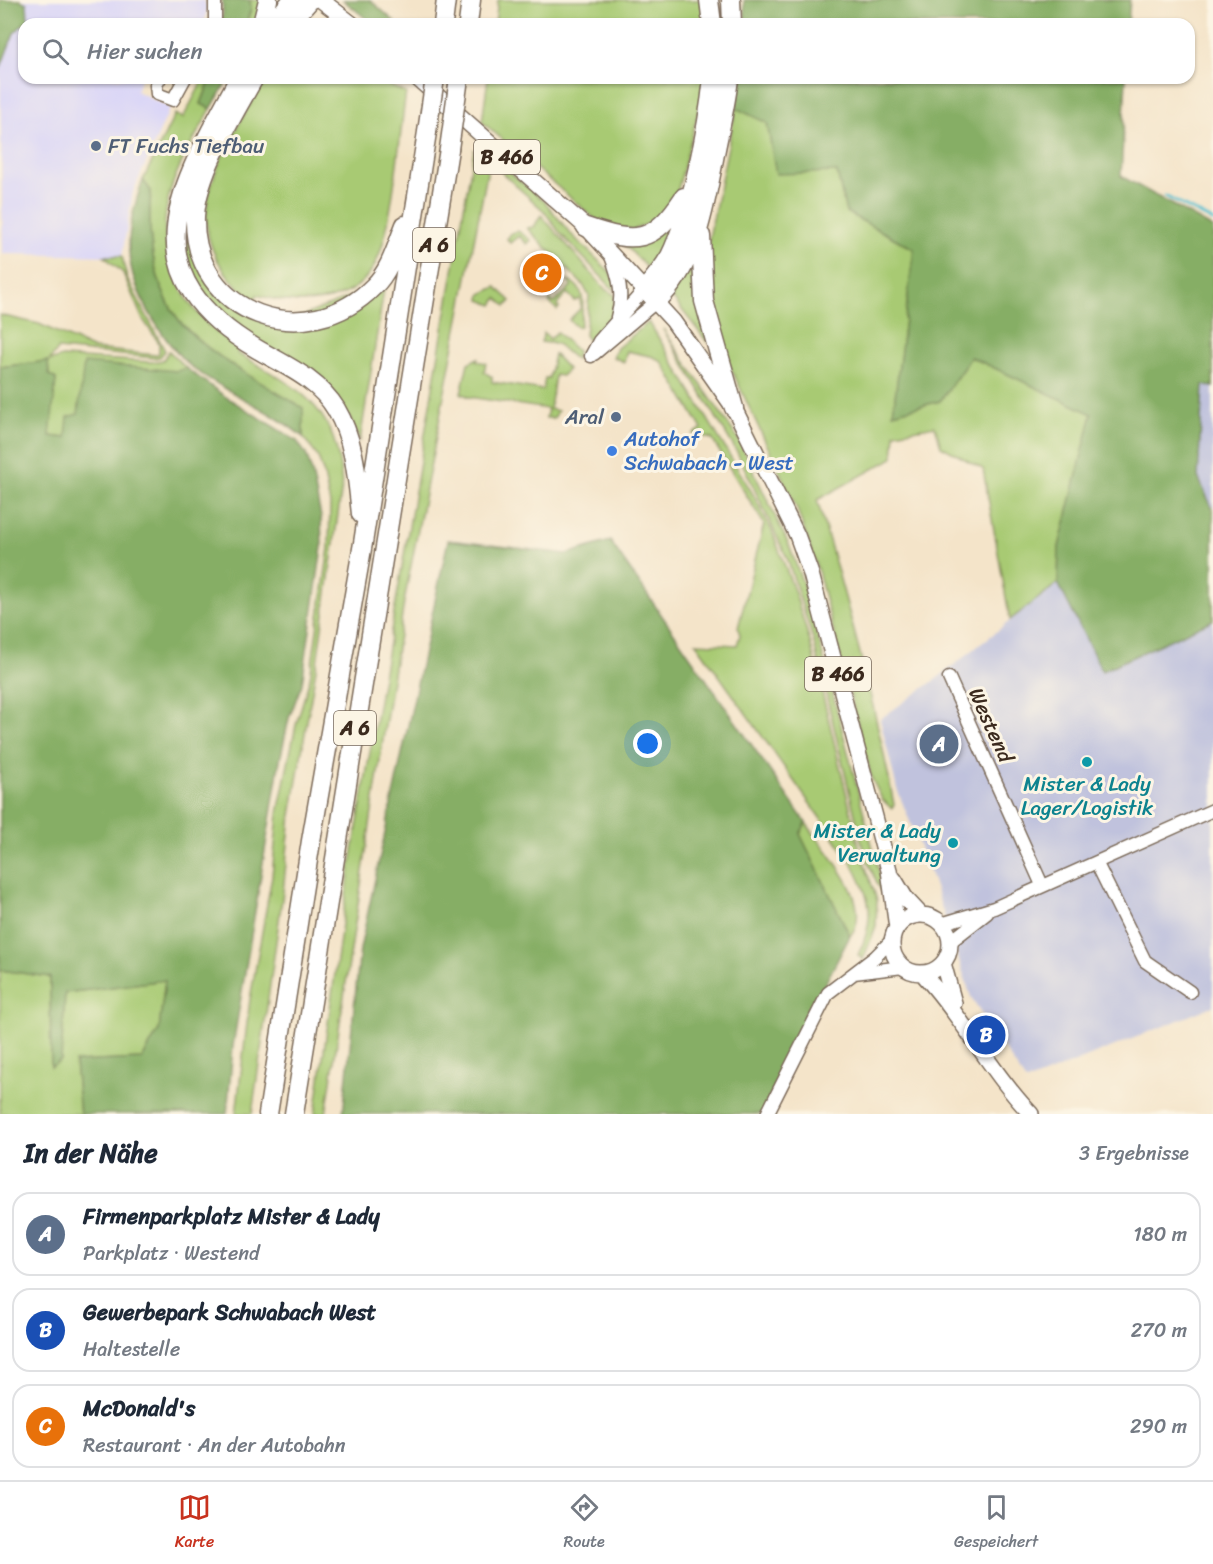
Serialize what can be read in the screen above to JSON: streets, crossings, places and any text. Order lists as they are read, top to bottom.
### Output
{
  "streets": {
    "highway": ["A 6"],
    "main road": ["B 466"],
    "street": ["Westend"]
  },
  "places": [
    "FT Fuchs Tiefbau",
    "Aral",
    "Autohof Schwabach - West",
    "Mister & Lady Lager/Logistik",
    "Mister & Lady Verwaltung"
  ],
  "page": {
    "search": "Hier suchen",
    "pins": ["C", "A", "B"],
    "heading": ["In der Nähe", "3 Ergebnisse"],
    "list": [
      {
        "mark": "A",
        "name": "Firmenparkplatz Mister & Lady",
        "note": "Parkplatz · Westend",
        "value": "180 m"
      },
      {
        "mark": "B",
        "name": "Gewerbepark Schwabach West",
        "note": "Haltestelle",
        "value": "270 m"
      },
      {
        "mark": "C",
        "name": "McDonald's",
        "note": "Restaurant · An der Autobahn",
        "value": "290 m"
      }
    ],
    "nav": ["Karte", "Route", "Gespeichert"]
  }
}
